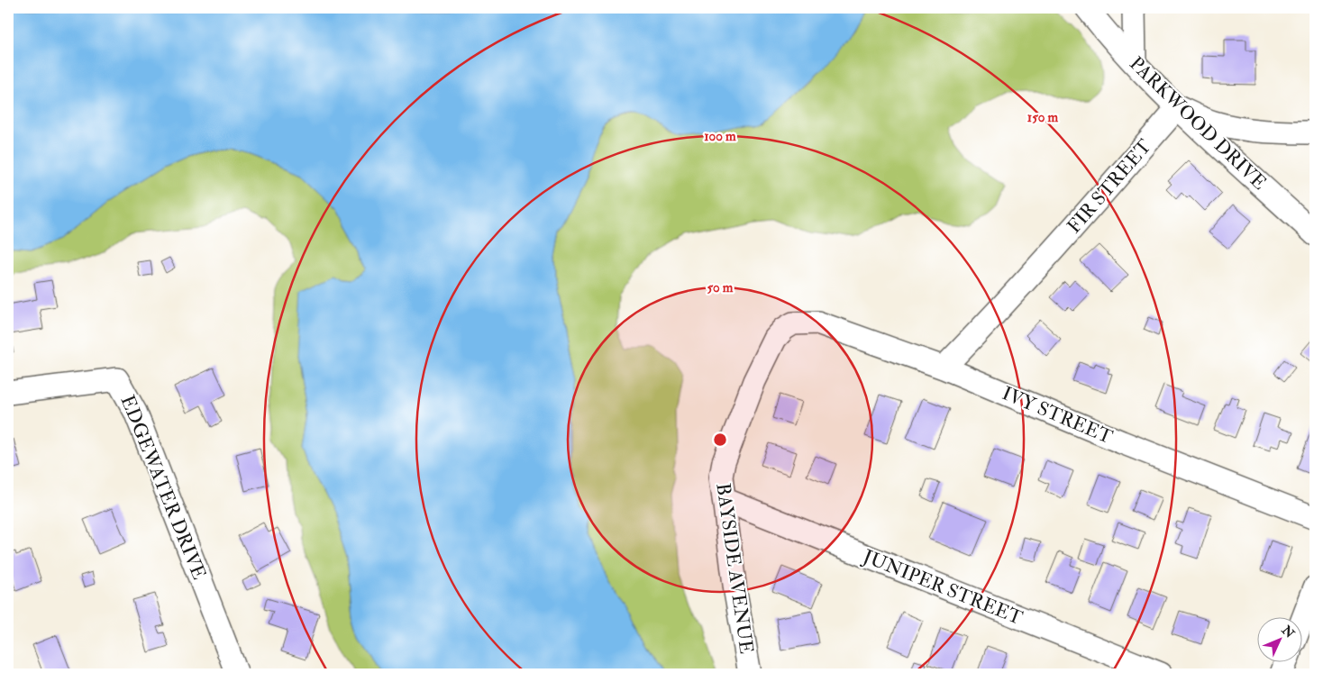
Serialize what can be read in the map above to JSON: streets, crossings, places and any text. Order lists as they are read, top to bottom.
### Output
{
  "streets": {
    "street": [
      "PARKWOOD DRIVE",
      "FIR STREET",
      "IVY STREET",
      "EDGEWATER DRIVE",
      "BAYSIDE AVENUE",
      "JUNIPER STREET"
    ]
  },
  "crossings": [
    ["PARKWOOD DRIVE", "FIR STREET"],
    ["FIR STREET", "IVY STREET"],
    ["IVY STREET", "BAYSIDE AVENUE"],
    ["BAYSIDE AVENUE", "JUNIPER STREET"]
  ],
  "north": "top right",
  "rings": ["150 m", "100 m", "50 m"]
}
